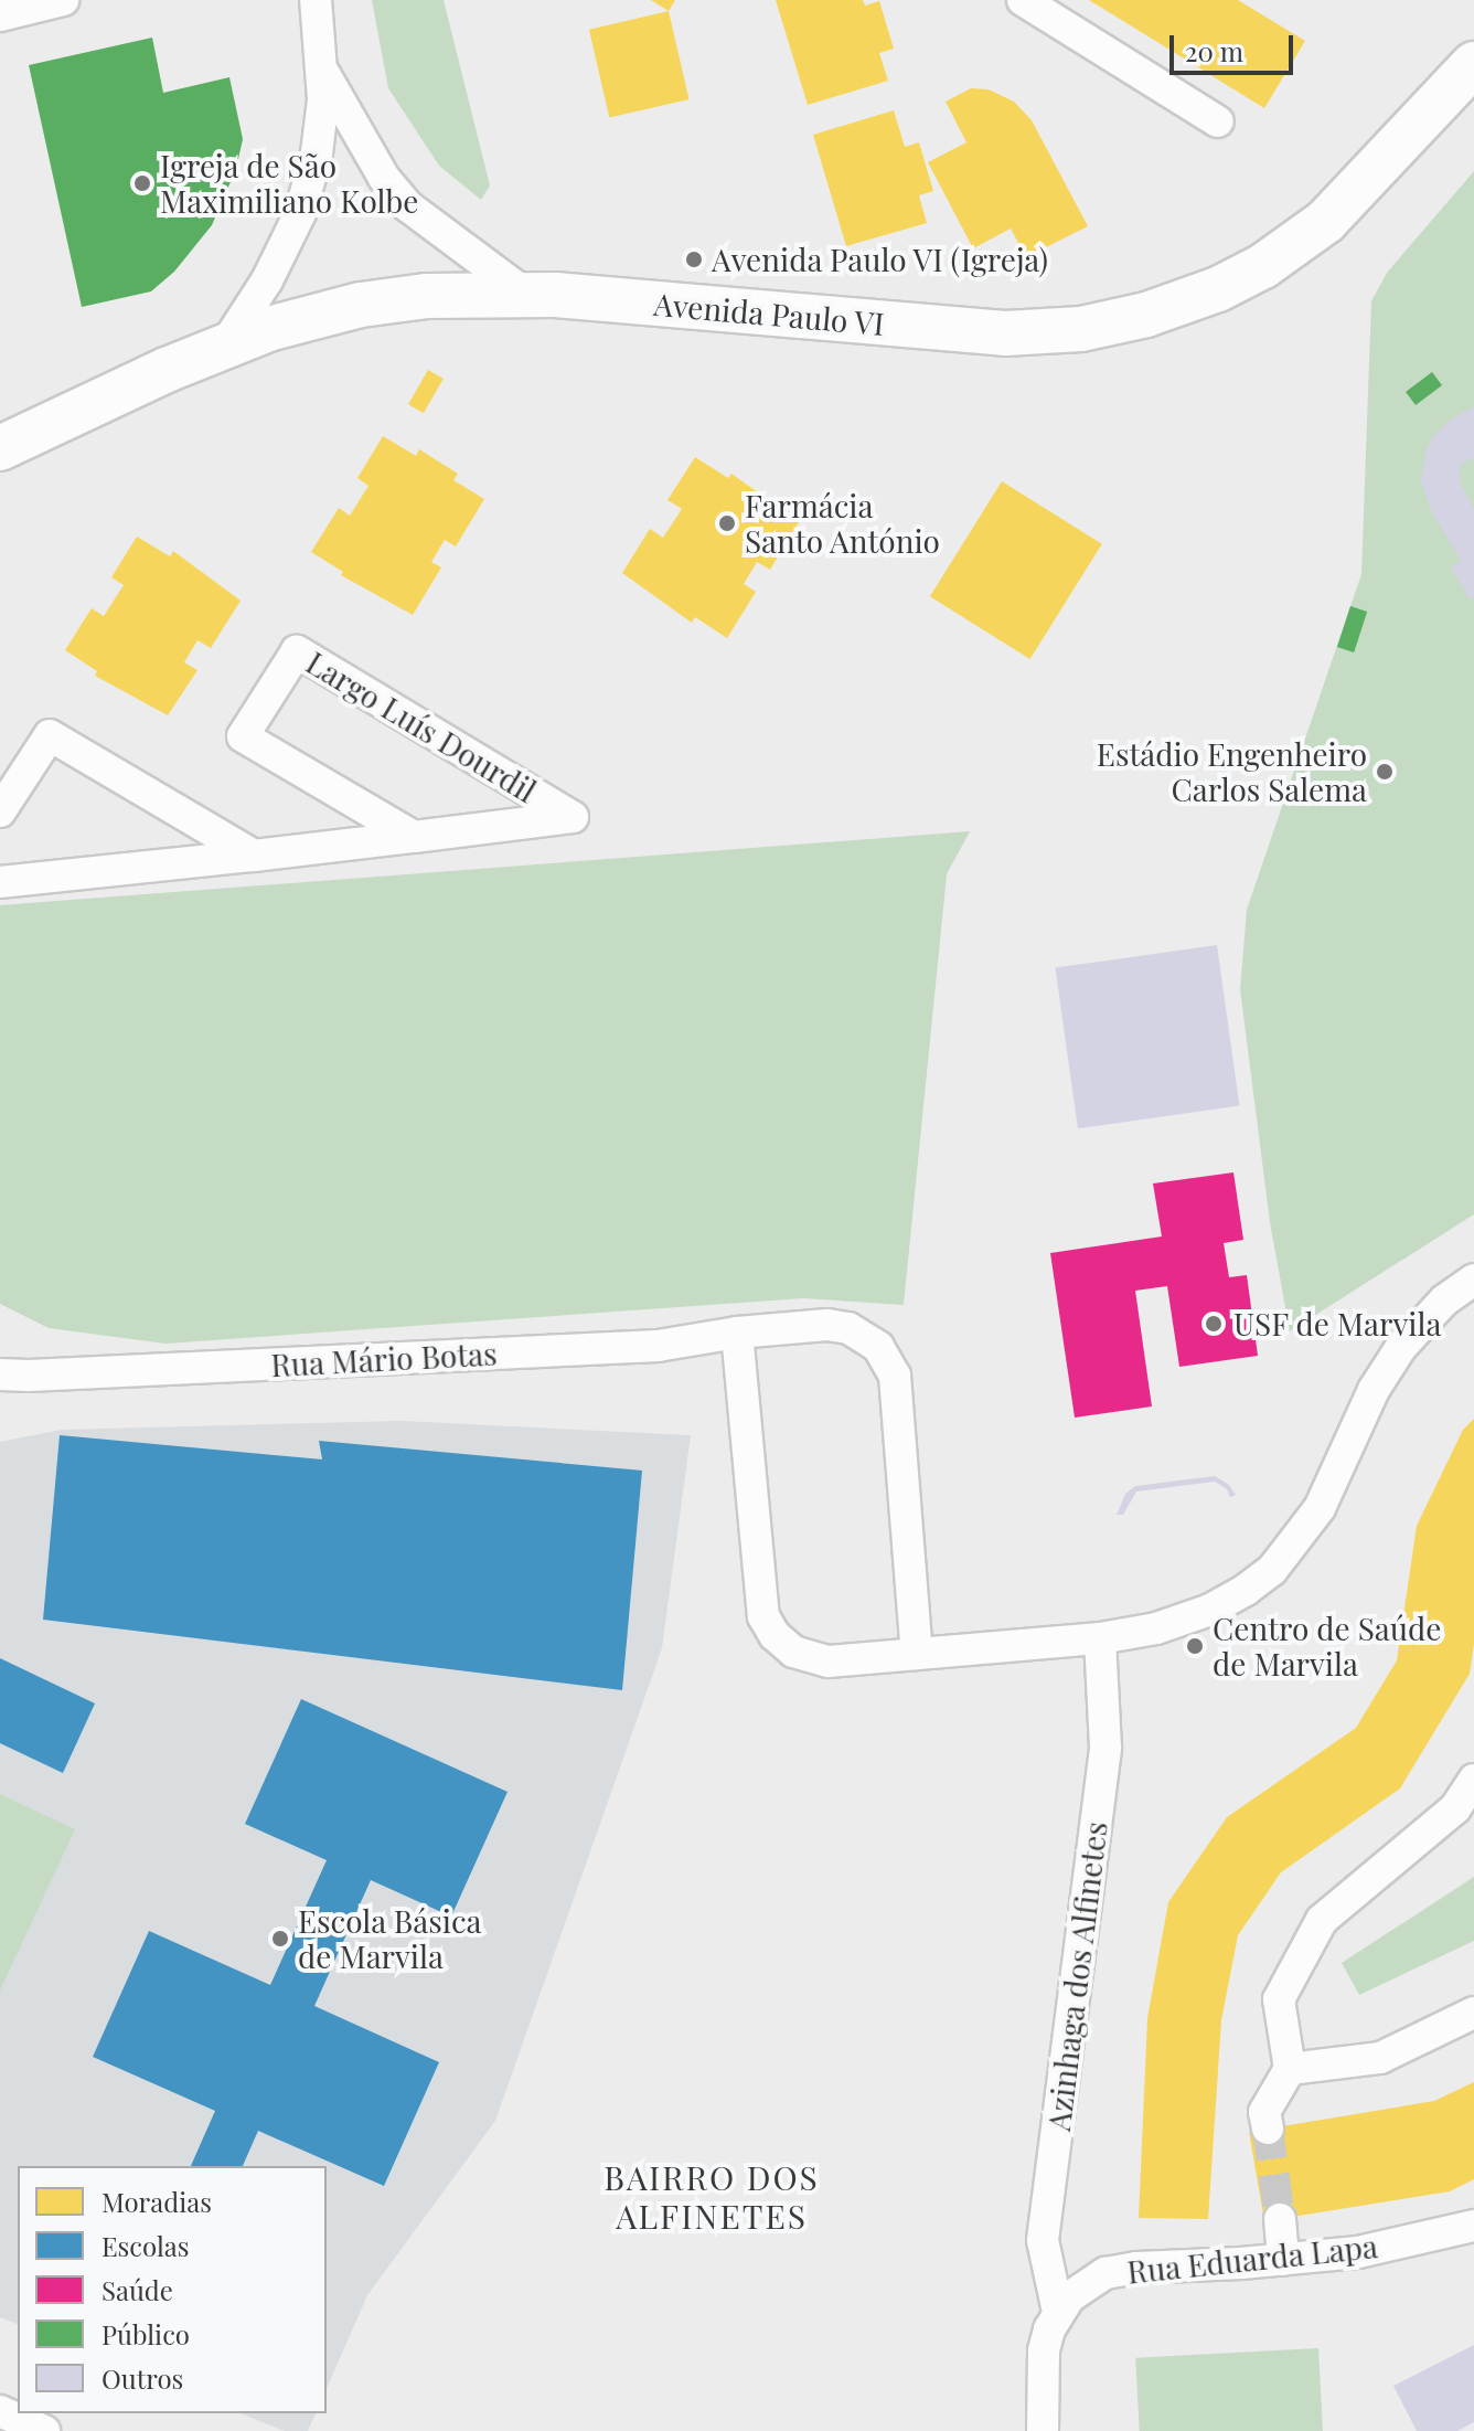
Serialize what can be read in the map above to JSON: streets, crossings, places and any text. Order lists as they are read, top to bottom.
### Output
{
  "streets": {
    "main road": ["Avenida Paulo VI"],
    "street": [
      "Largo Luís Dourdil",
      "Rua Mário Botas",
      "Azinhaga dos Alfinetes",
      "Rua Eduarda Lapa"
    ]
  },
  "crossings": [
    ["Azinhaga dos Alfinetes", "Rua Eduarda Lapa"]
  ],
  "districts": ["BAIRRO DOS ALFINETES"],
  "places": [
    "Igreja de São Maximiliano Kolbe",
    "Avenida Paulo VI (Igreja)",
    "Farmácia Santo António",
    "Estádio Engenheiro Carlos Salema",
    "USF de Marvila",
    "Centro de Saúde de Marvila",
    "Escola Básica de Marvila"
  ],
  "legend": [
    "Moradias",
    "Escolas",
    "Saúde",
    "Público",
    "Outros"
  ],
  "scale_bar": "20 m"
}
